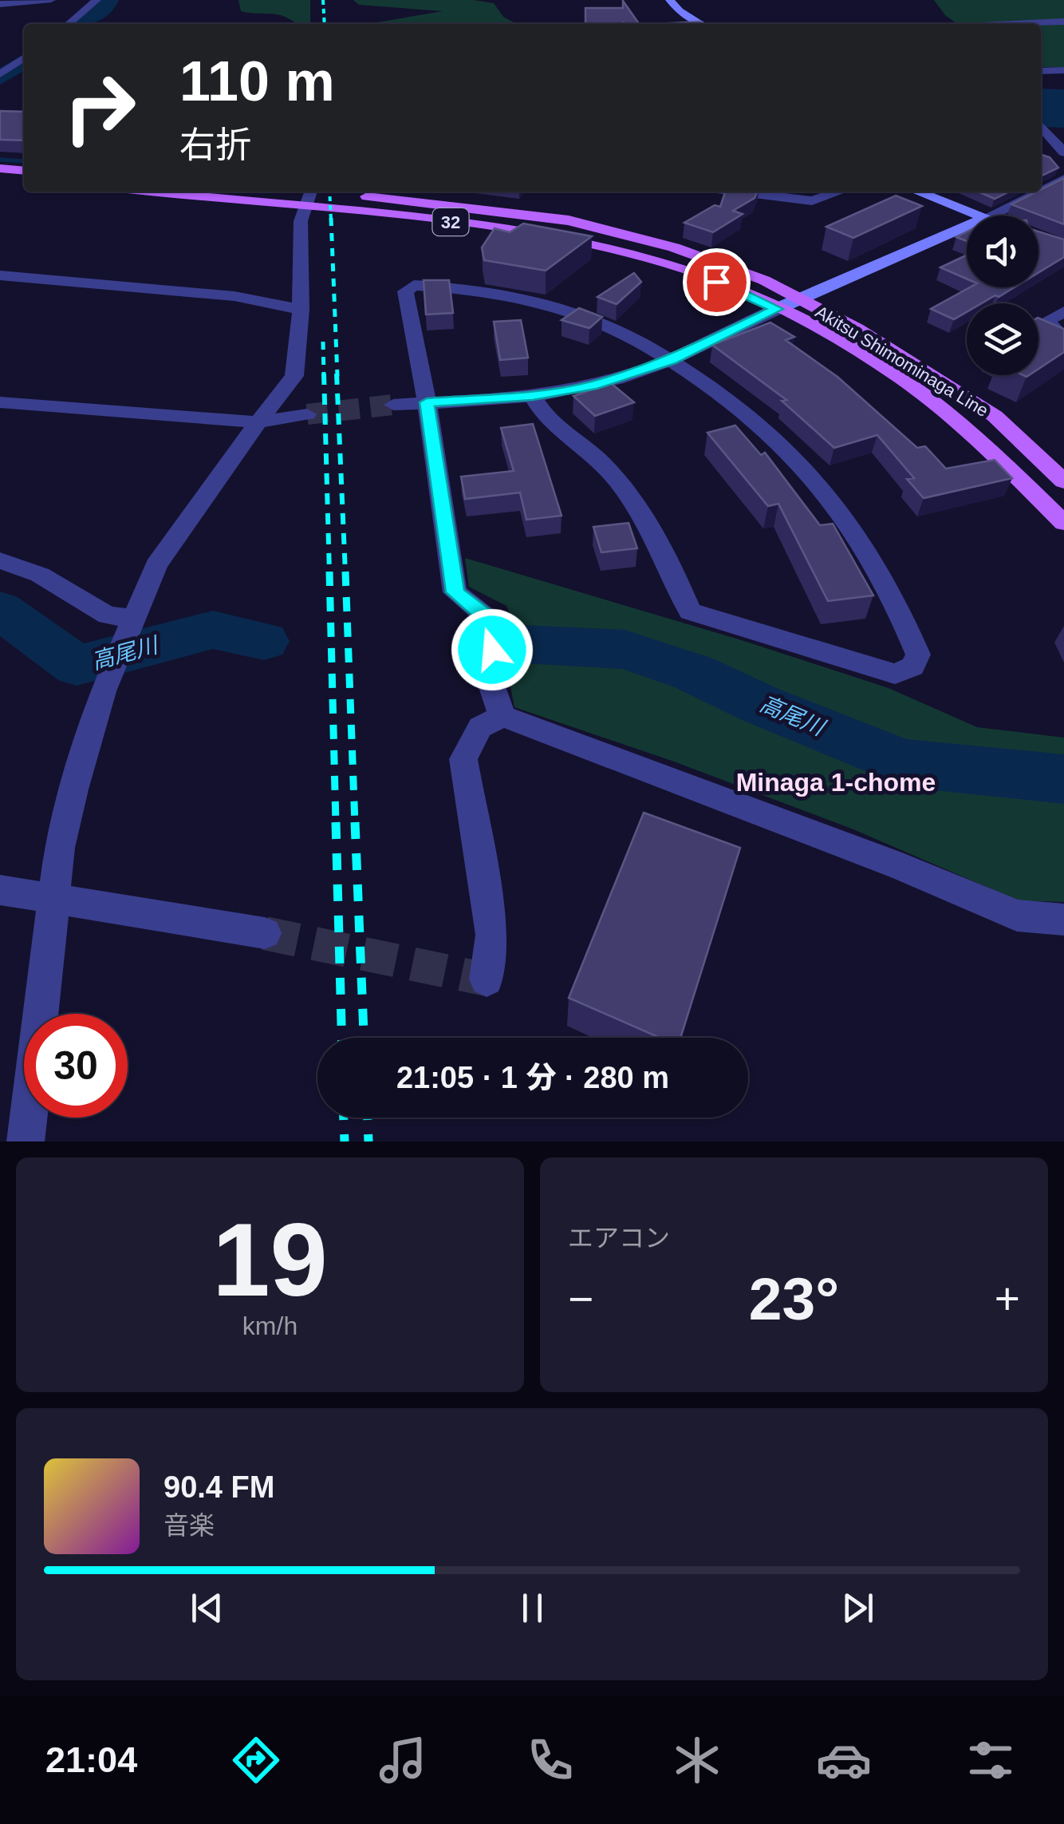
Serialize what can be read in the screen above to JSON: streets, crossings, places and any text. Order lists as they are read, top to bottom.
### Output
{
  "streets": {
    "main road": ["32", "Akitsu Shimominaga Line"]
  },
  "districts": ["Minaga 1-chome"],
  "water": ["高尾川"],
  "page": {
    "turn": ["110 m", "右折"],
    "limit": "30",
    "trip": "21:05 · 1 分 · 280 m",
    "tile": [
      ["19", "km/h"],
      "エアコン"
    ],
    "heat": ["−", "23°", "+"],
    "song": ["90.4 FM", "音楽"],
    "tabs": "21:04"
  }
}
